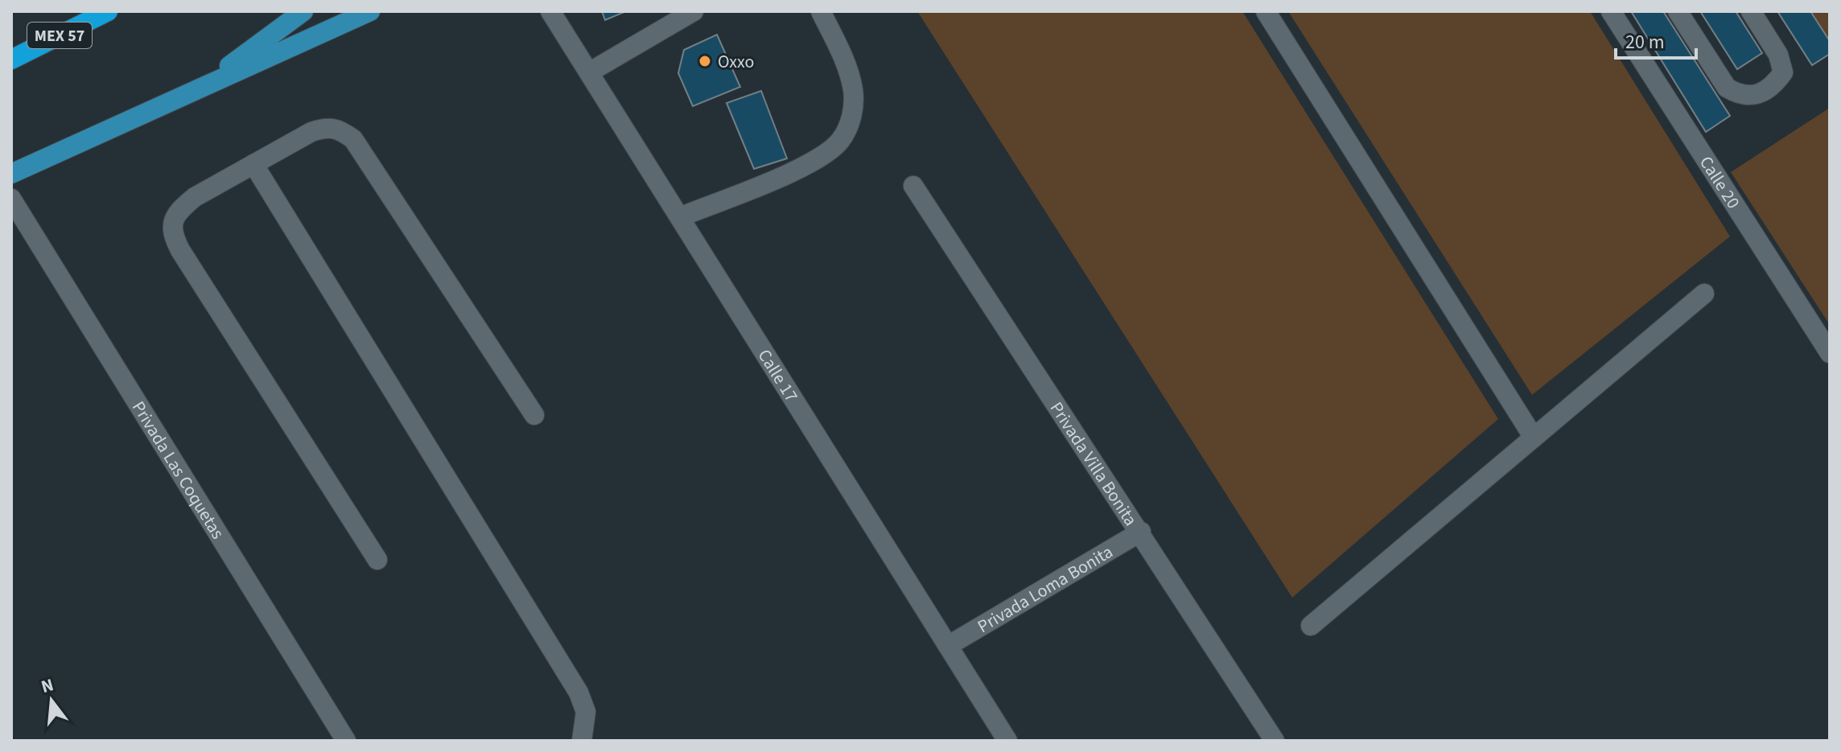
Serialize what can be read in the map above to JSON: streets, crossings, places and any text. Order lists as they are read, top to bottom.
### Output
{
  "streets": {
    "highway": ["MEX 57"],
    "street": [
      "Calle 20",
      "Calle 17",
      "Privada Villa Bonita",
      "Privada Las Coquetas",
      "Privada Loma Bonita"
    ]
  },
  "crossings": [
    ["Calle 17", "Privada Loma Bonita"],
    ["Privada Villa Bonita", "Privada Loma Bonita"]
  ],
  "places": ["Oxxo"],
  "scale_bar": "20 m",
  "north": "top"
}
